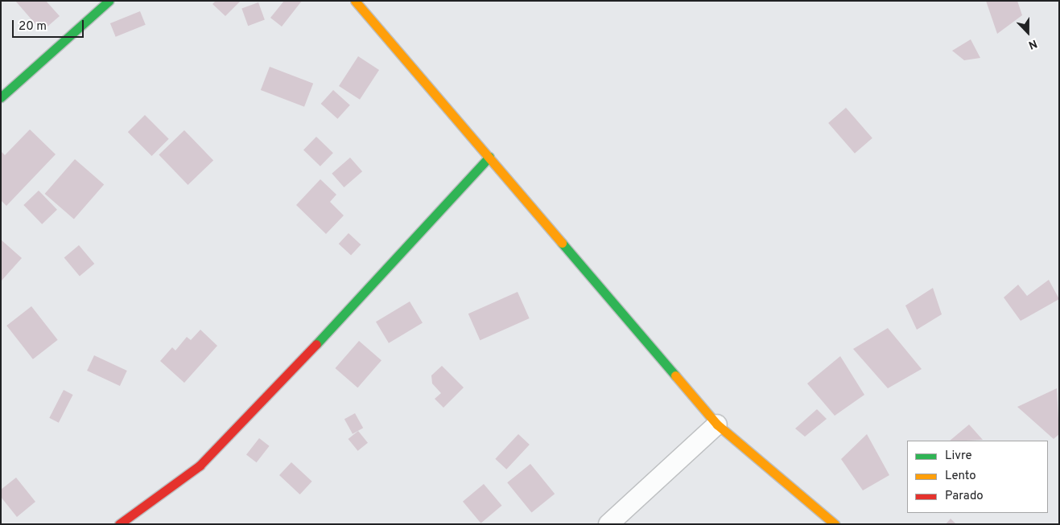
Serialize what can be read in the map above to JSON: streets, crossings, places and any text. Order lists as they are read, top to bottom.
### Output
{
  "legend": ["Livre", "Lento", "Parado"],
  "scale_bar": "20 m",
  "north": "bottom"
}
